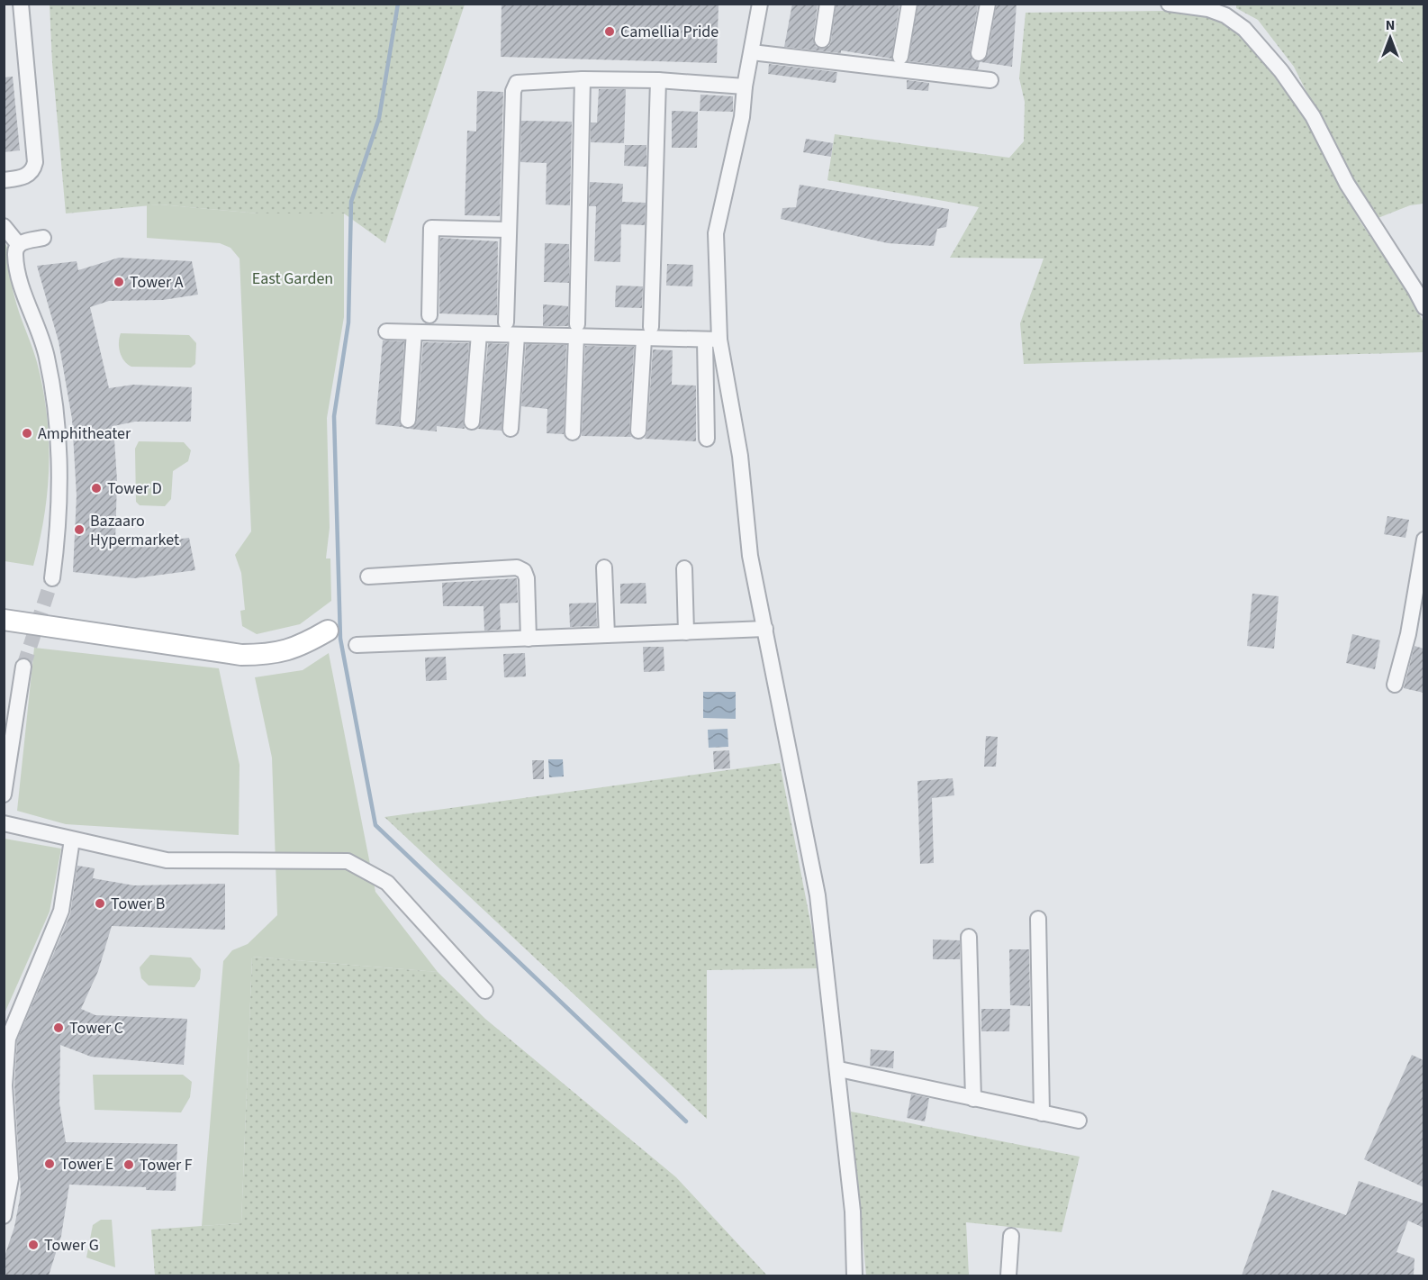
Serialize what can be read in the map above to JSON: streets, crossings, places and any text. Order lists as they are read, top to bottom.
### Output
{
  "parks": ["East Garden"],
  "places": [
    "Camellia Pride",
    "Tower A",
    "Amphitheater",
    "Tower D",
    "Bazaaro Hypermarket",
    "Tower B",
    "Tower C",
    "Tower E",
    "Tower F",
    "Tower G"
  ],
  "north": "top"
}
